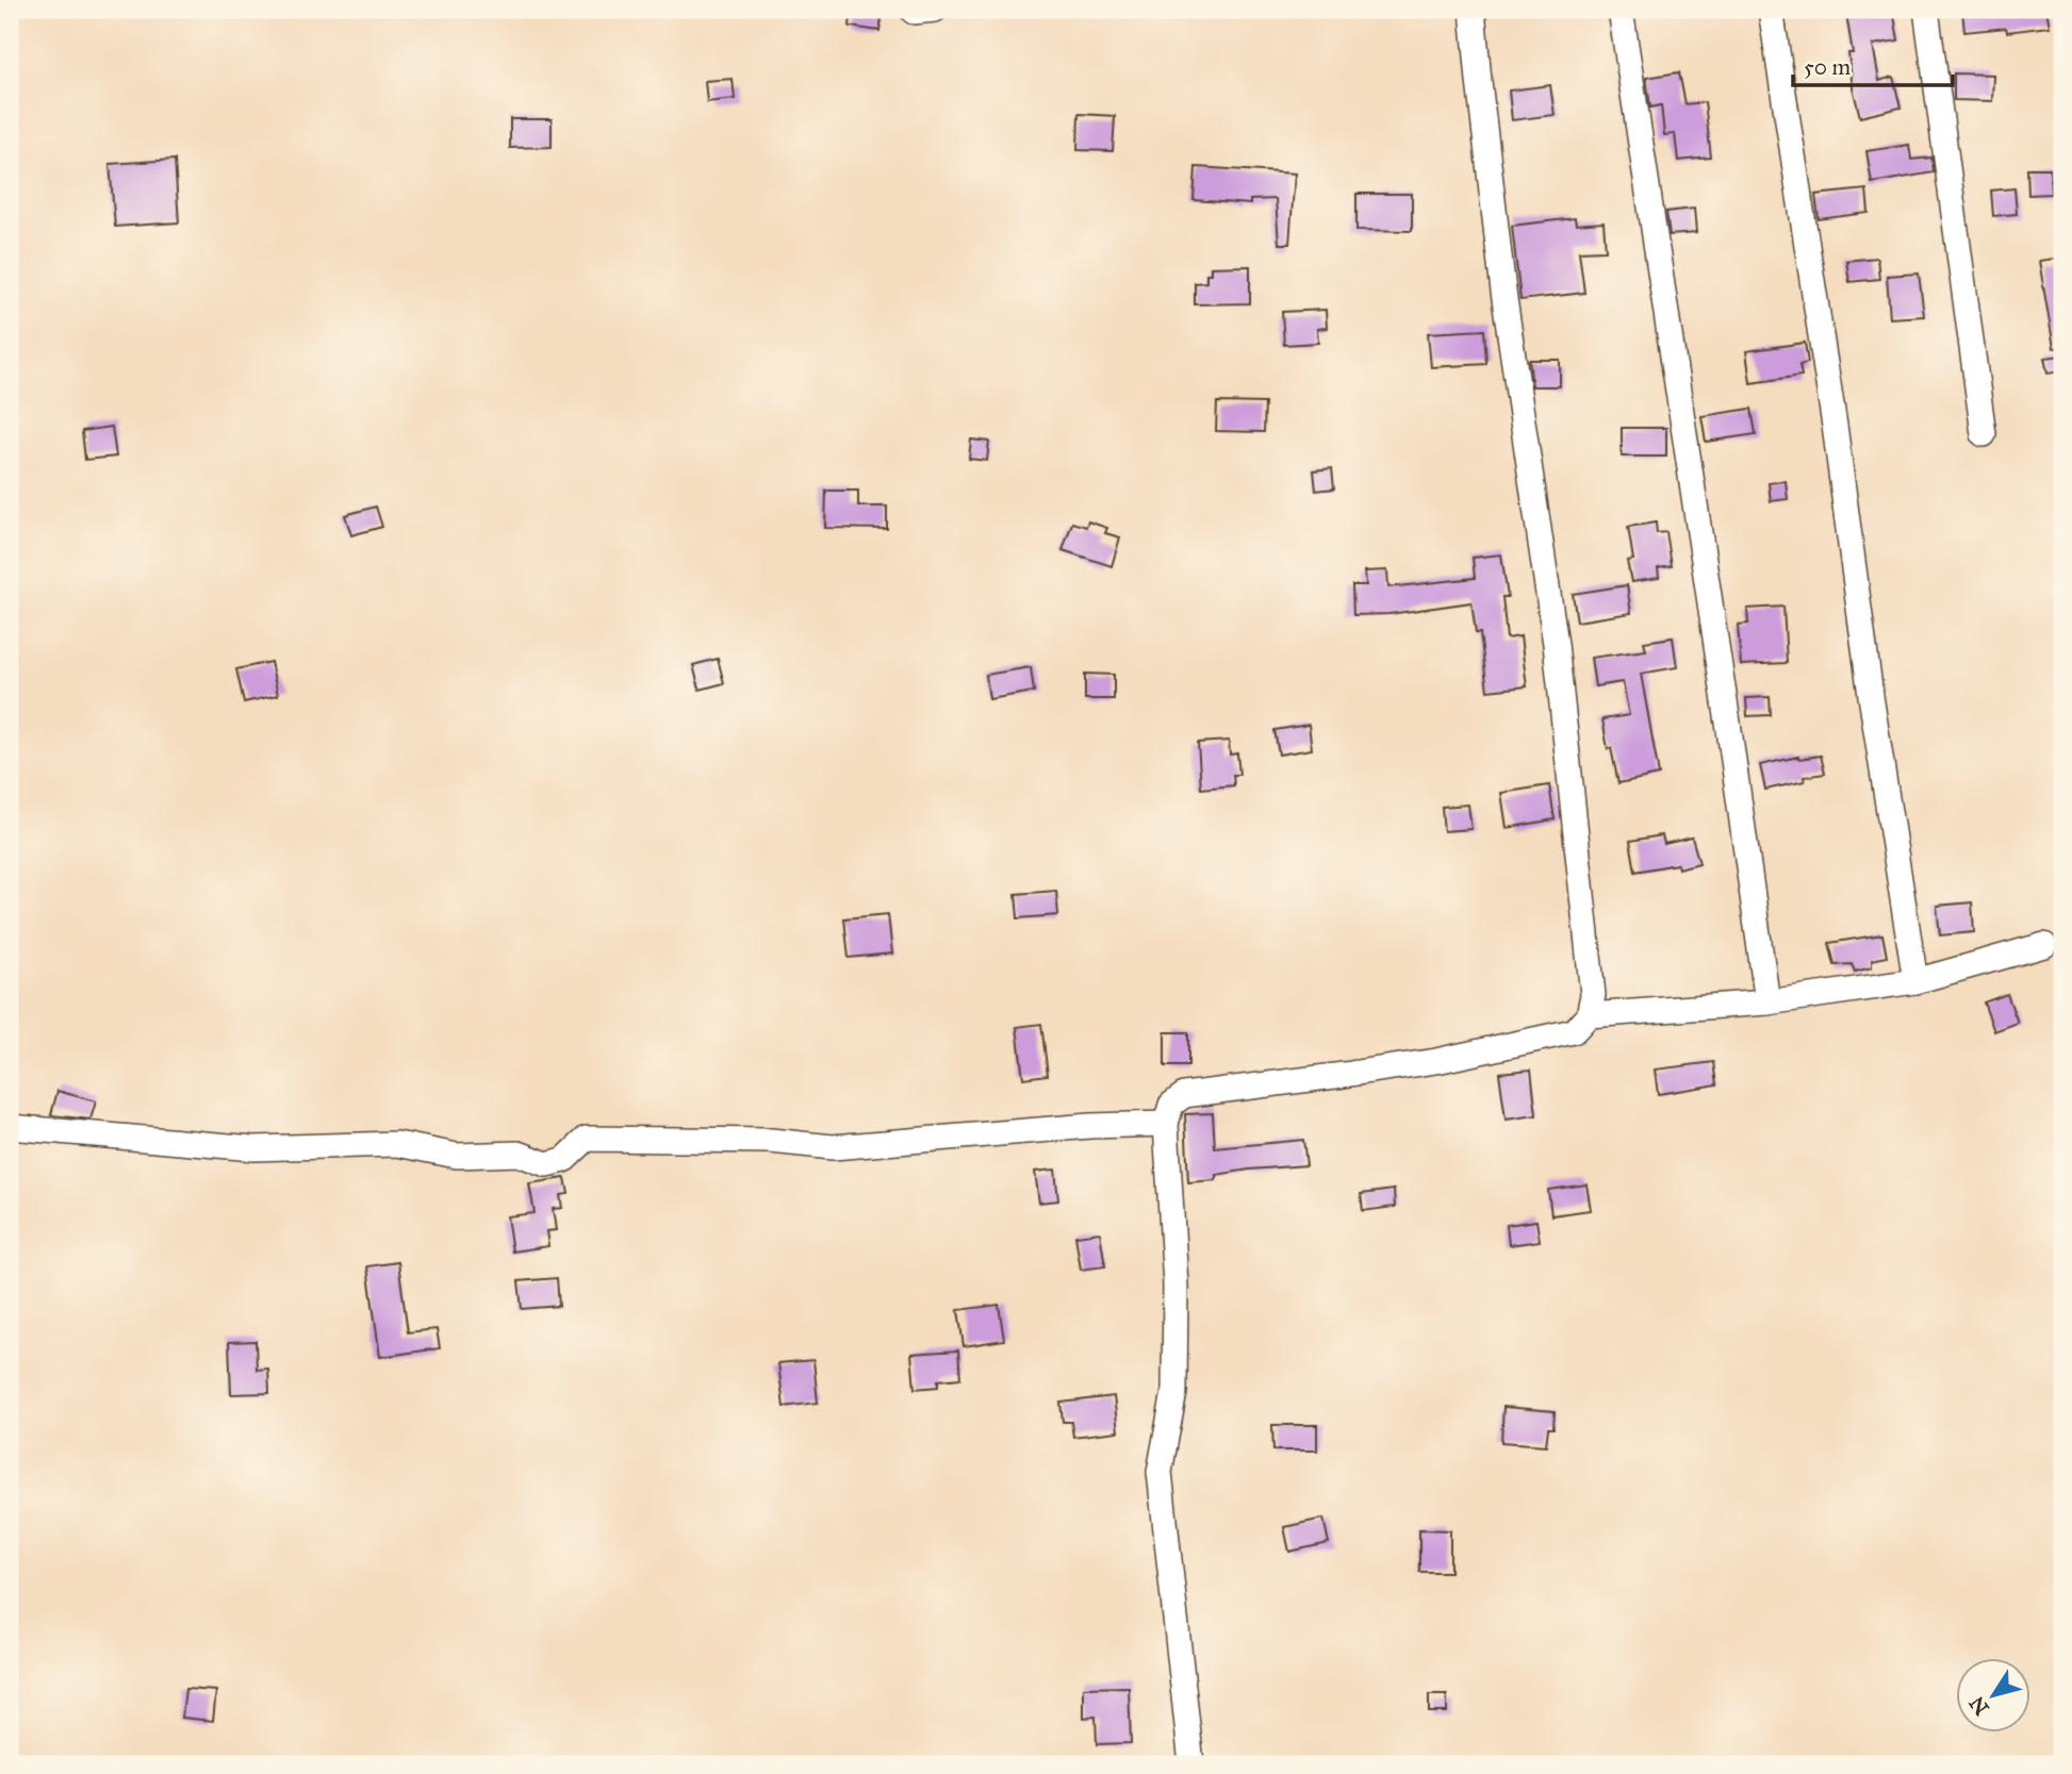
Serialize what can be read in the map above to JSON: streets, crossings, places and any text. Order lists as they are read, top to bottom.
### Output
{
  "scale_bar": "50 m",
  "north": "bottom left"
}
